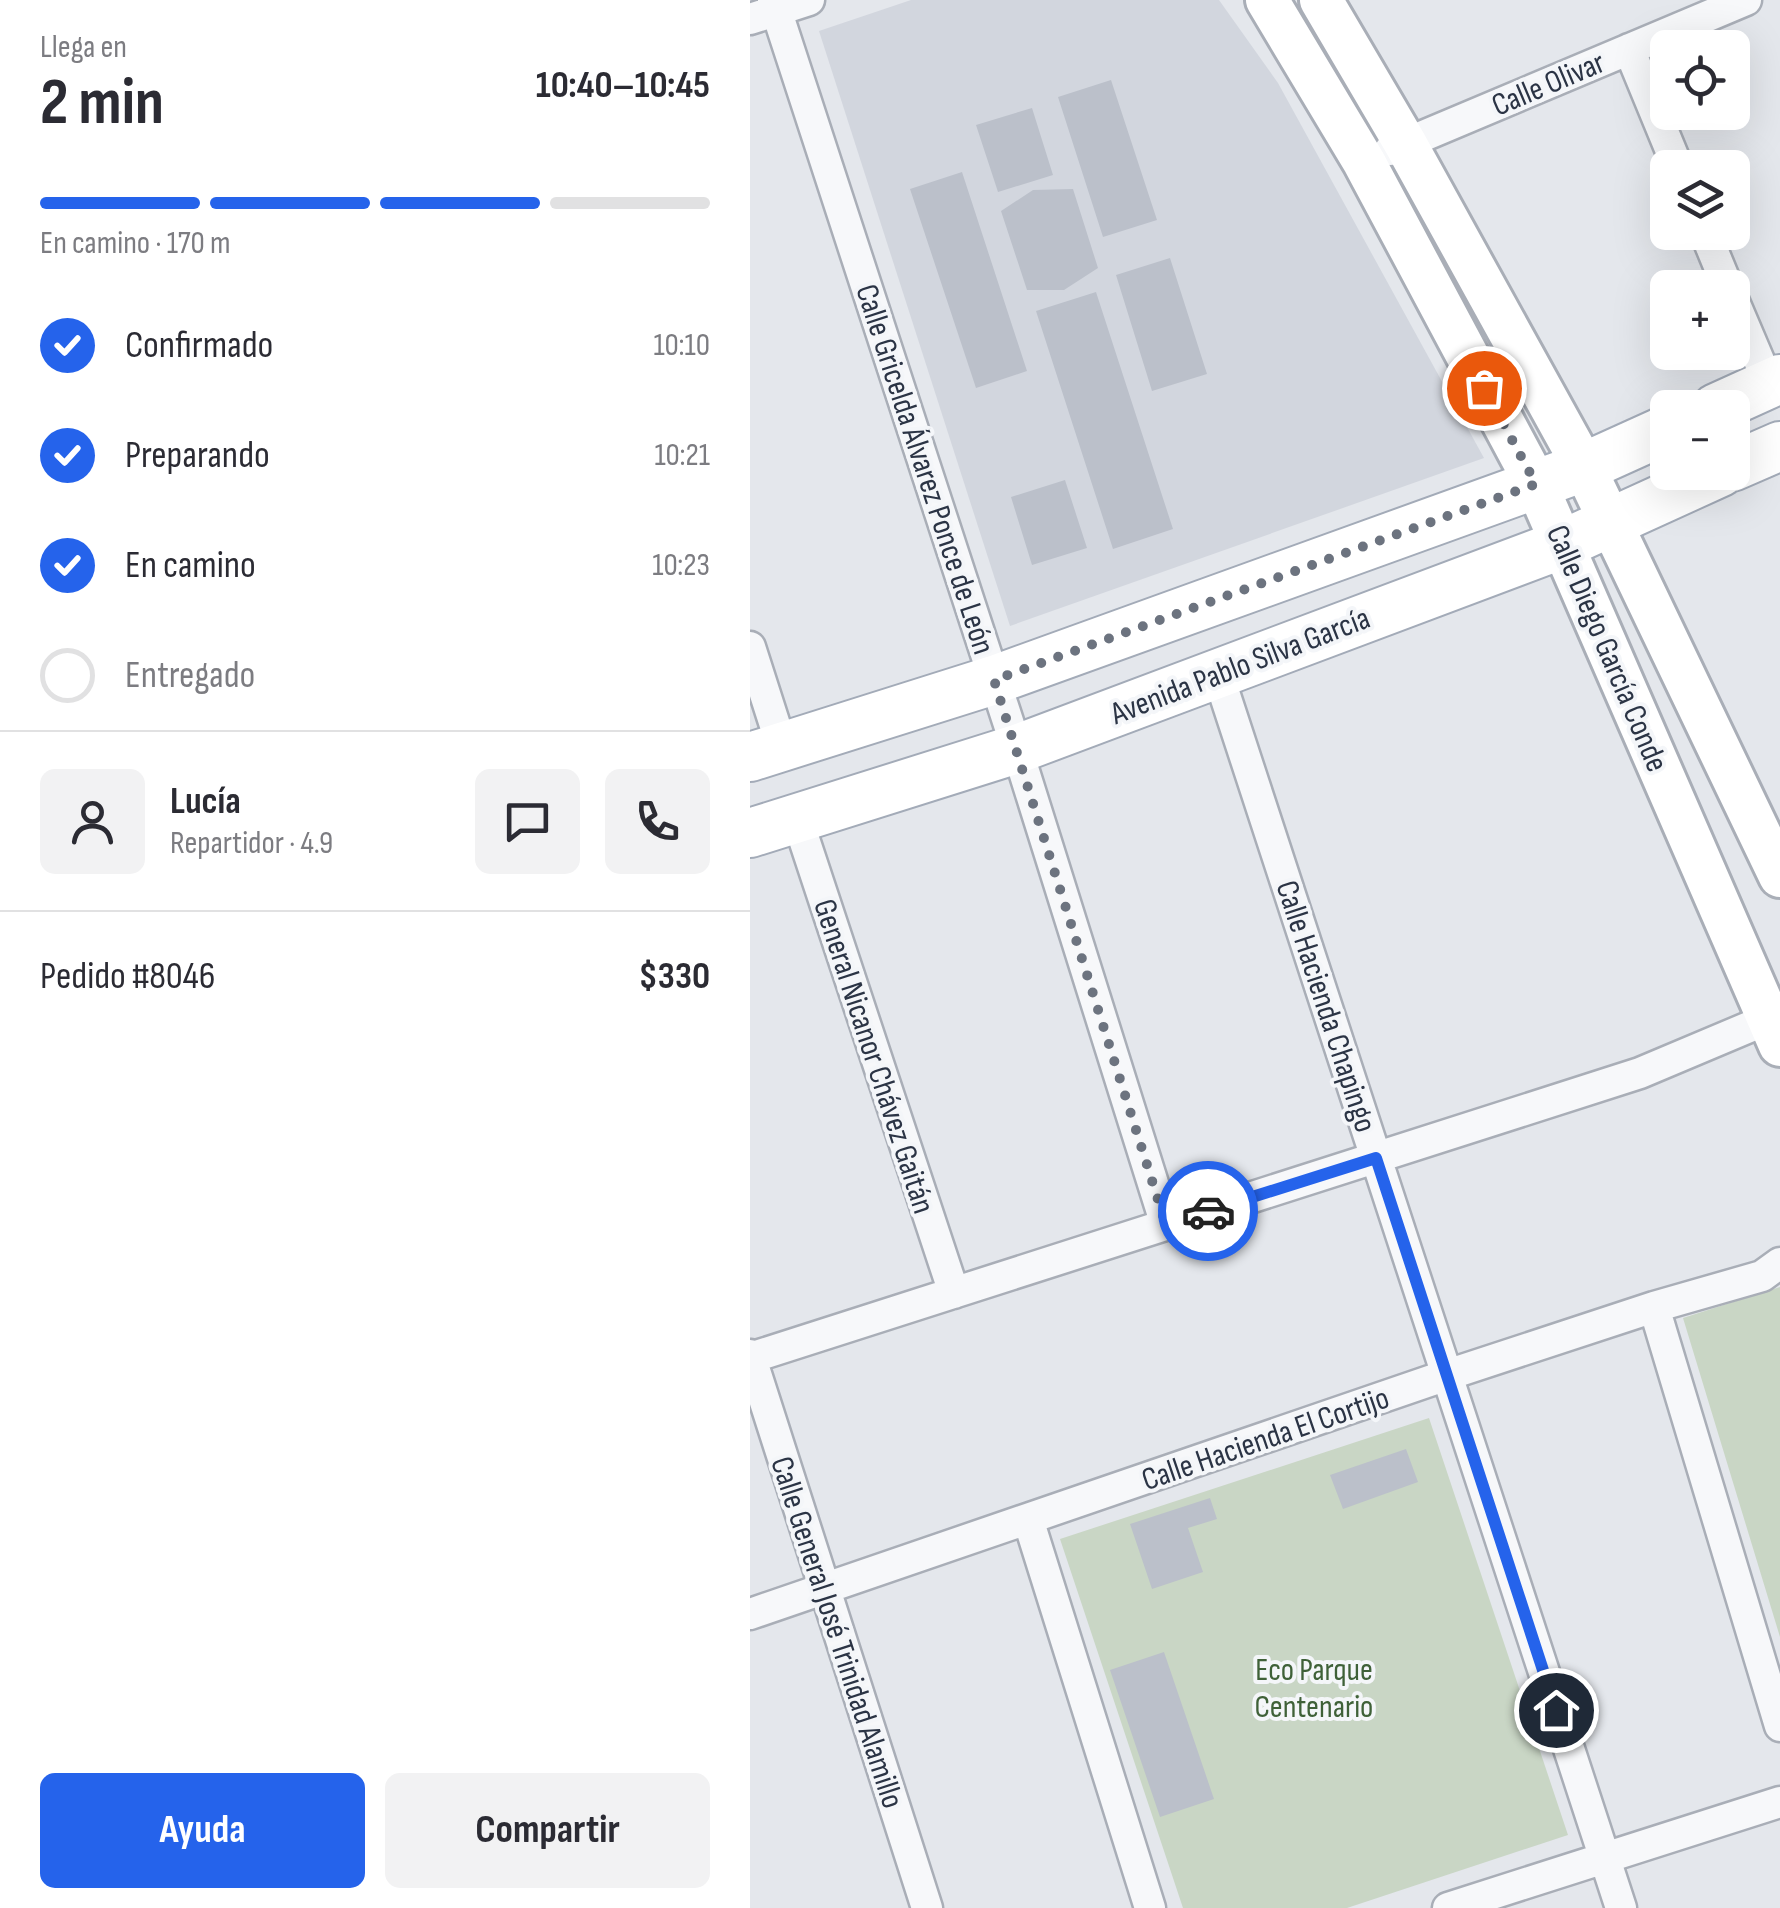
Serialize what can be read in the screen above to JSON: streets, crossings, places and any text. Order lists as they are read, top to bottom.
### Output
{
  "streets": {
    "main road": ["Avenida Pablo Silva García"],
    "street": [
      "Calle Olivar",
      "Calle Gricelda Álvarez Ponce de León",
      "Calle Diego García Conde",
      "Calle Hacienda Chapingo",
      "General Nicanor Chávez Gaitán",
      "Calle Hacienda El Cortijo",
      "Calle General José Trinidad Alamillo"
    ]
  },
  "crossings": [
    ["Calle Olivar", "Calle Diego García Conde"],
    ["Calle Gricelda Álvarez Ponce de León", "Avenida Pablo Silva García"],
    ["Calle Diego García Conde", "Avenida Pablo Silva García"],
    ["Avenida Pablo Silva García", "Calle Hacienda Chapingo"],
    ["Avenida Pablo Silva García", "General Nicanor Chávez Gaitán"],
    ["Calle Hacienda Chapingo", "Calle Hacienda El Cortijo"],
    ["Calle Hacienda El Cortijo", "Calle General José Trinidad Alamillo"]
  ],
  "parks": ["Eco Parque Centenario"],
  "page": {
    "heading": ["2 min", "Llega en", "10:40–10:45"],
    "panel": [
      "Lucía",
      "Repartidor · 4.9",
      "Pedido #8046",
      "$330"
    ],
    "map_buttons": ["+", "−"],
    "bar": "En camino · 170 m",
    "list": [
      ["Confirmado", "10:10"],
      ["Preparando", "10:21"],
      ["En camino", "10:23"],
      "Entregado"
    ],
    "buttons": ["Ayuda", "Compartir"]
  }
}
